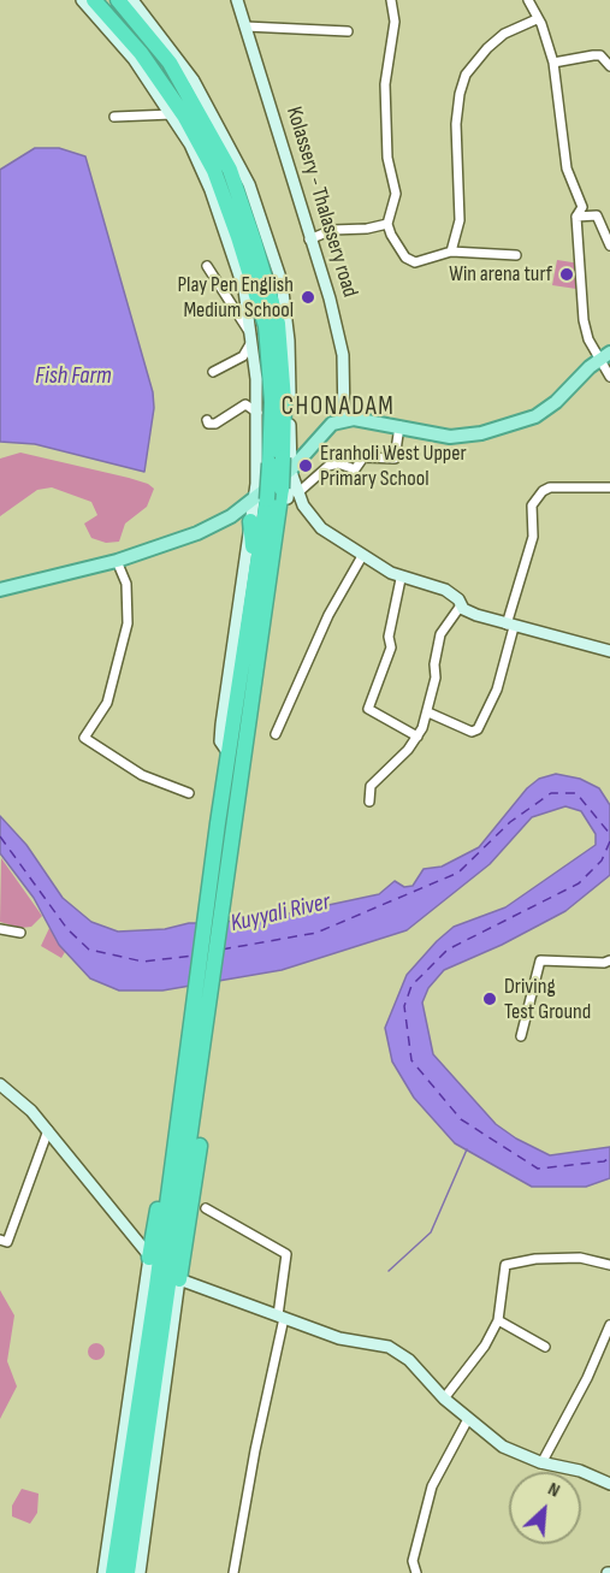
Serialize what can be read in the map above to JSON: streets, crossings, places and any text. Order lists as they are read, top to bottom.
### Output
{
  "streets": {
    "street": ["Kolassery - Thalassery road"]
  },
  "districts": ["CHONADAM"],
  "water": ["Fish Farm", "Kuyyali River"],
  "places": [
    "Win arena turf",
    "Play Pen English Medium School",
    "Eranholi West Upper Primary School",
    "Driving Test Ground"
  ],
  "north": "top right"
}
